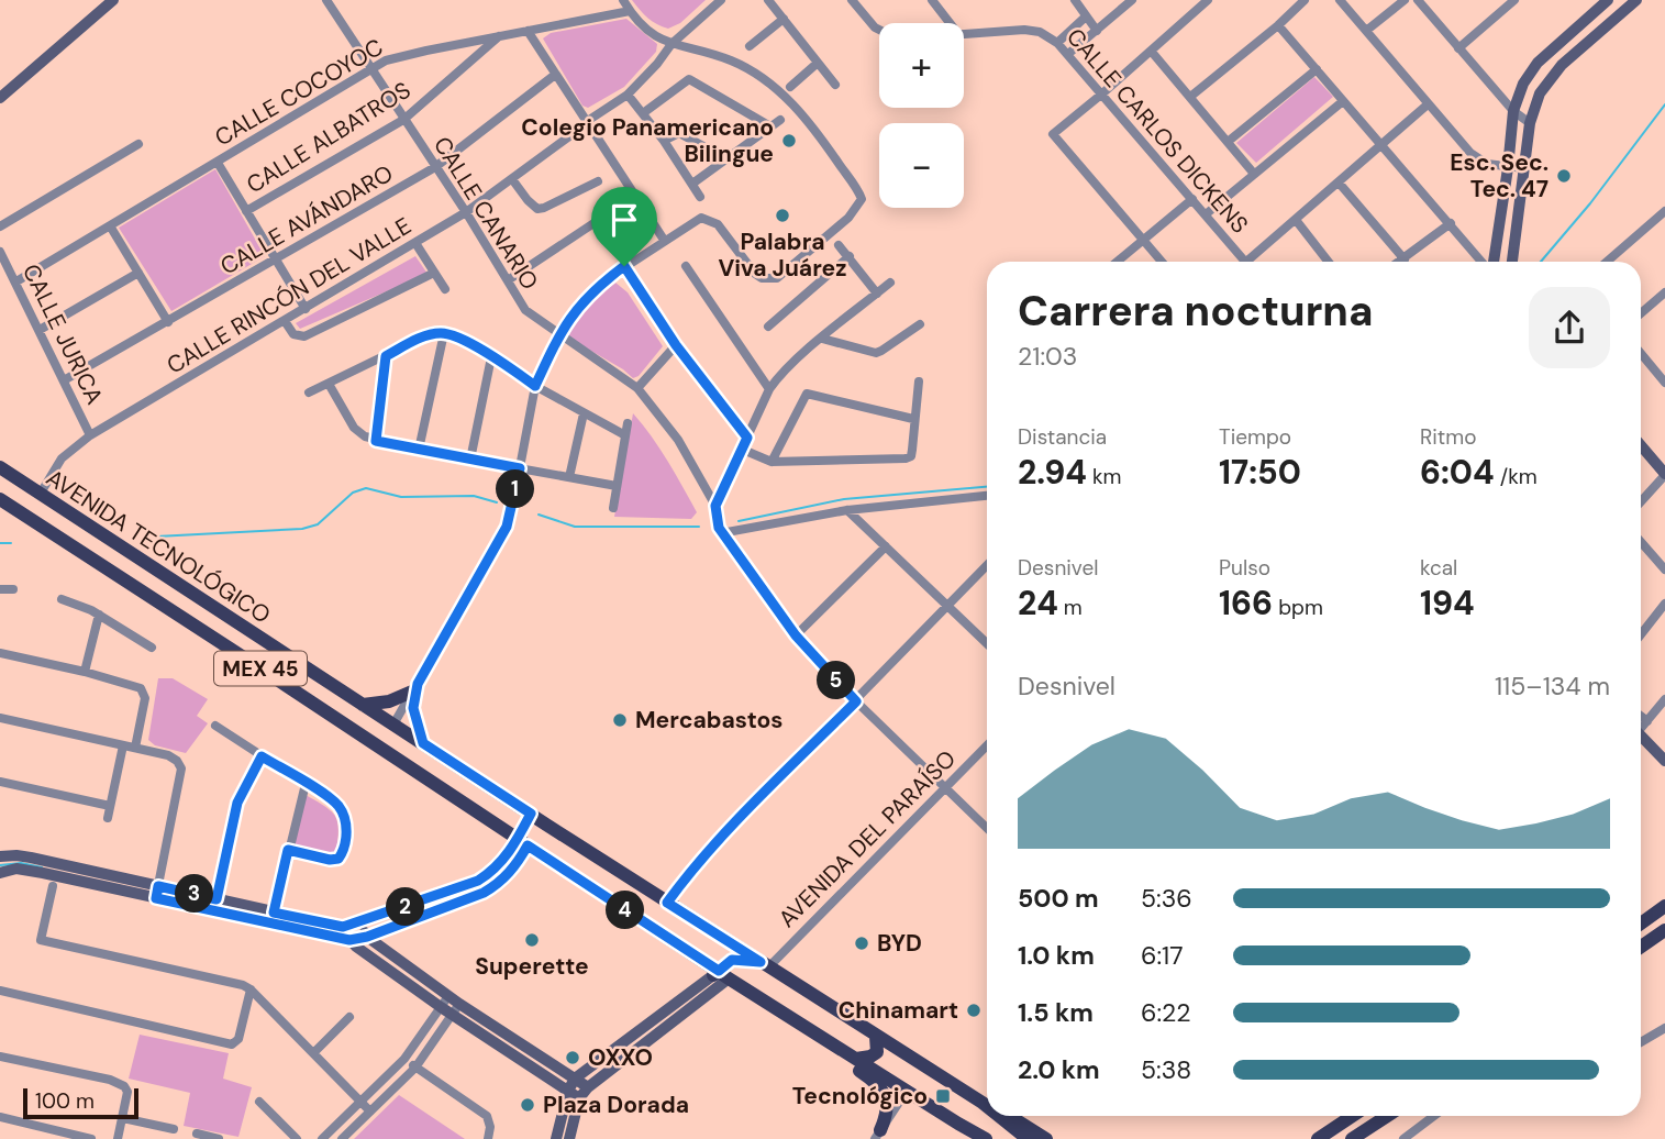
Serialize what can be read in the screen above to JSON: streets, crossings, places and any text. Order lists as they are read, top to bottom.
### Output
{
  "streets": {
    "main road": ["AVENIDA TECNOLÓGICO", "MEX 45"],
    "street": [
      "CALLE COCOYOC",
      "CALLE CARLOS DICKENS",
      "CALLE ALBATROS",
      "CALLE CANARIO",
      "CALLE AVÁNDARO",
      "CALLE RINCÓN DEL VALLE",
      "CALLE JURICA",
      "AVENIDA DEL PARAÍSO"
    ]
  },
  "crossings": [
    ["CALLE COCOYOC", "CALLE ALBATROS"],
    ["CALLE COCOYOC", "CALLE CANARIO"],
    ["CALLE COCOYOC", "CALLE JURICA"],
    ["CALLE ALBATROS", "CALLE CANARIO"],
    ["CALLE CANARIO", "CALLE AVÁNDARO"],
    ["CALLE CANARIO", "CALLE RINCÓN DEL VALLE"],
    ["CALLE CANARIO", "AVENIDA DEL PARAÍSO"],
    ["CALLE AVÁNDARO", "CALLE JURICA"],
    ["CALLE RINCÓN DEL VALLE", "CALLE JURICA"],
    ["CALLE RINCÓN DEL VALLE", "AVENIDA TECNOLÓGICO"],
    ["AVENIDA TECNOLÓGICO", "AVENIDA DEL PARAÍSO"]
  ],
  "places": {
    "other": [
      "Colegio Panamericano Bilingue",
      "Esc. Sec. Tec. 47",
      "Palabra Viva Juárez",
      "Mercabastos",
      "Superette",
      "BYD",
      "Chinamart",
      "OXXO",
      "Plaza Dorada"
    ],
    "transit": ["Tecnológico"]
  },
  "scale_bar": "100 m",
  "page": {
    "map_buttons": ["+", "−"],
    "heading": ["Carrera nocturna", "21:03"],
    "stats": [
      ["Distancia", "2.94 km"],
      ["Tiempo", "17:50"],
      ["Ritmo", "6:04 /km"],
      ["Desnivel", "24 m"],
      ["Pulso", "166 bpm"],
      ["kcal", "194"]
    ],
    "pins": [
      "1",
      "5",
      "3",
      "2",
      "4"
    ],
    "chart": ["Desnivel", "115–134 m"],
    "list": [
      {
        "name": "500 m",
        "note": "5:36"
      },
      {
        "name": "1.0 km",
        "note": "6:17"
      },
      {
        "name": "1.5 km",
        "note": "6:22"
      },
      {
        "name": "2.0 km",
        "note": "5:38"
      }
    ],
    "scale": "100 m"
  }
}
